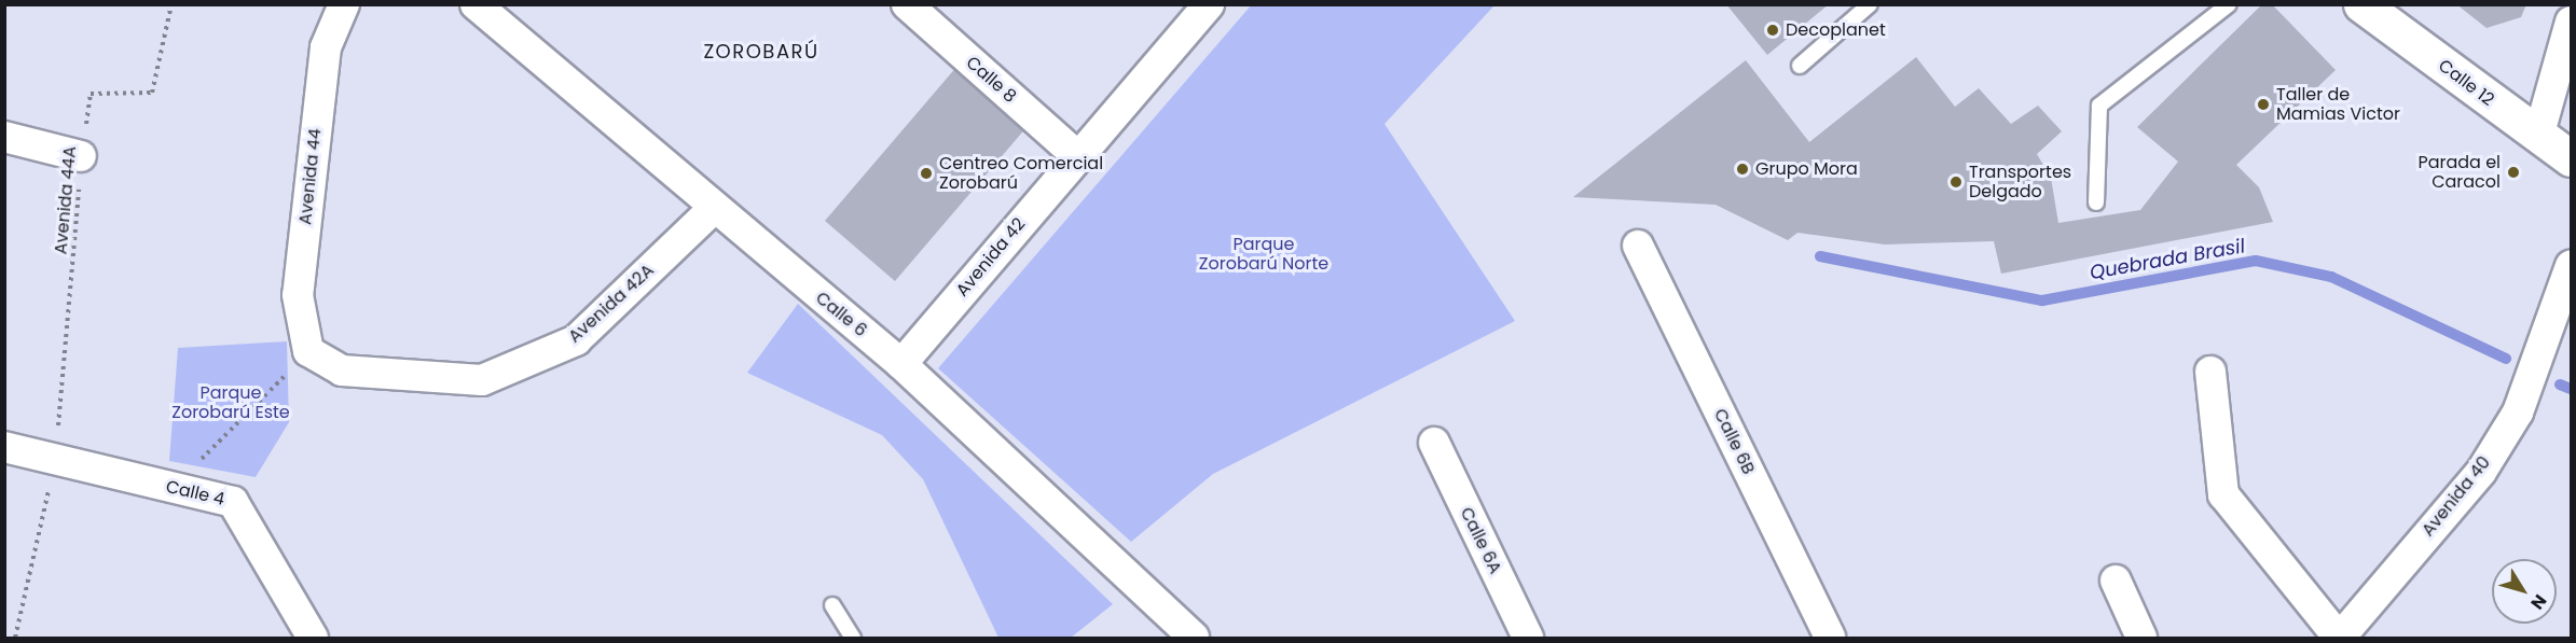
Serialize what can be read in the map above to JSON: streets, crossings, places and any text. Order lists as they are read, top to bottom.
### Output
{
  "streets": {
    "main road": ["Calle 12"],
    "street": [
      "Calle 8",
      "Avenida 44",
      "Avenida 42",
      "Avenida 42A",
      "Calle 6",
      "Calle 6B",
      "Calle 4",
      "Avenida 40",
      "Calle 6A"
    ],
    "path": ["Avenida 44A"]
  },
  "crossings": [
    ["Calle 8", "Avenida 42"],
    ["Avenida 44", "Avenida 42A"],
    ["Avenida 44A", "Calle 4"],
    ["Avenida 42", "Calle 6"],
    ["Avenida 42A", "Calle 6"]
  ],
  "districts": ["ZOROBARÚ"],
  "water": ["Quebrada Brasil"],
  "parks": ["Parque Zorobarú Norte", "Parque Zorobarú Este"],
  "places": [
    "Decoplanet",
    "Taller de Mamias Victor",
    "Grupo Mora",
    "Parada el Caracol",
    "Centreo Comercial Zorobarú",
    "Transportes Delgado"
  ],
  "north": "bottom right"
}
